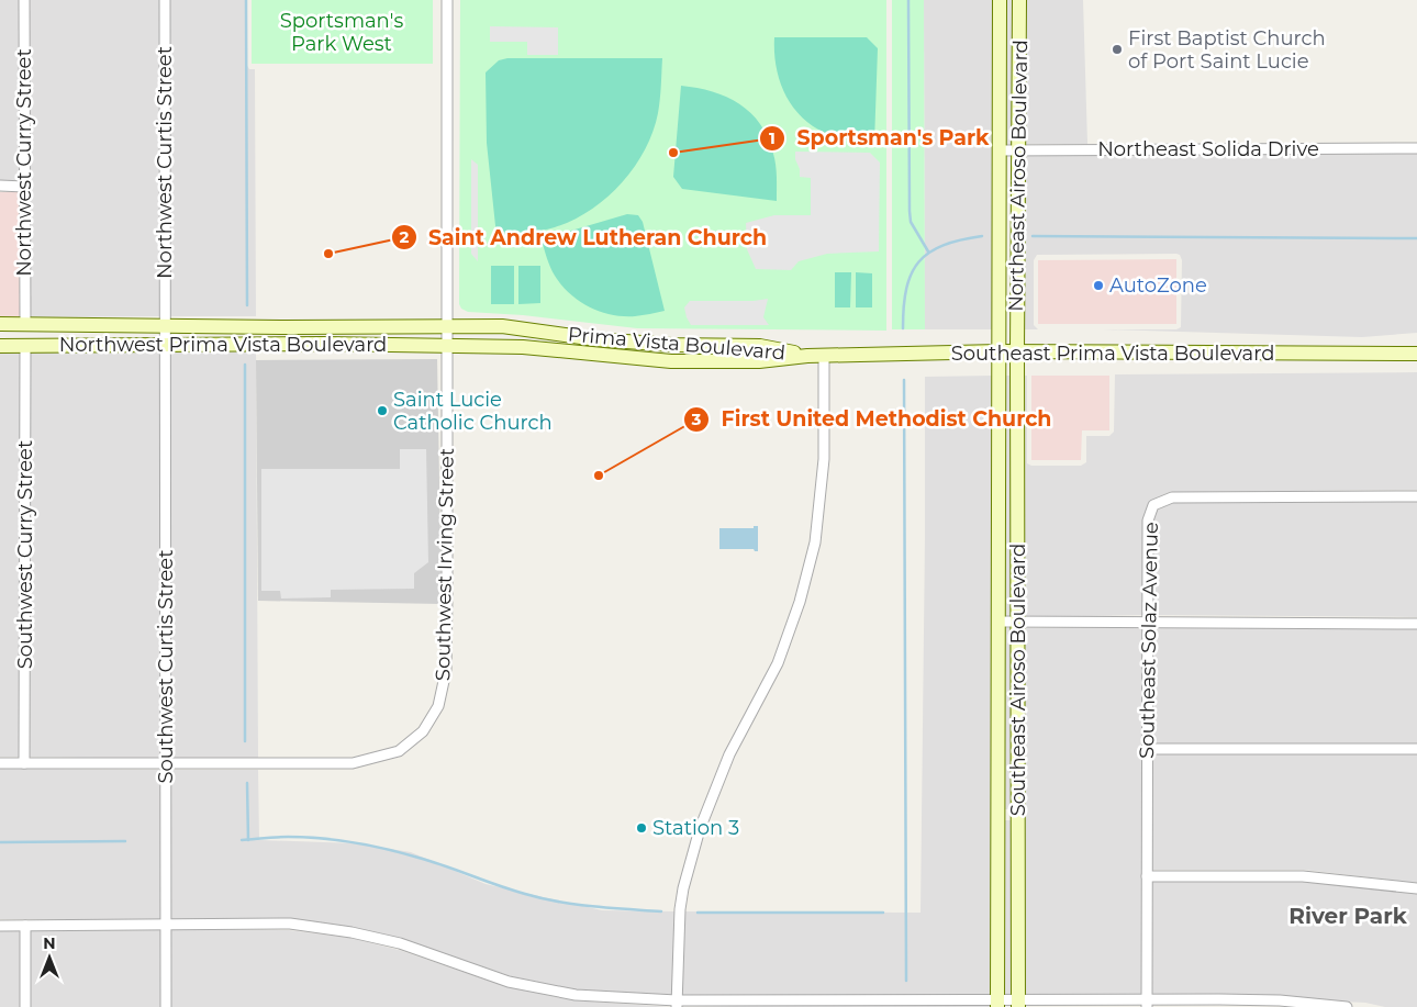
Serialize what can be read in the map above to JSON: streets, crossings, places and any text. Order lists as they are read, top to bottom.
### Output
{
  "streets": {
    "main road": [
      "Northeast Airoso Boulevard",
      "Prima Vista Boulevard",
      "Northwest Prima Vista Boulevard",
      "Southeast Prima Vista Boulevard",
      "Southeast Airoso Boulevard"
    ],
    "street": [
      "Northeast Solida Drive",
      "Northwest Curry Street",
      "Northwest Curtis Street",
      "Southwest Curry Street",
      "Southwest Irving Street",
      "Southeast Solaz Avenue",
      "Southwest Curtis Street"
    ]
  },
  "crossings": [
    ["Northeast Solida Drive", "Northeast Airoso Boulevard"],
    ["Northwest Curry Street", "Northwest Prima Vista Boulevard"],
    ["Northwest Curtis Street", "Northwest Prima Vista Boulevard"],
    ["Northwest Curtis Street", "Southwest Curtis Street"],
    ["Northeast Airoso Boulevard", "Southeast Prima Vista Boulevard"],
    ["Northeast Airoso Boulevard", "Southeast Airoso Boulevard"],
    ["Prima Vista Boulevard", "Northwest Prima Vista Boulevard"],
    ["Prima Vista Boulevard", "Southeast Prima Vista Boulevard"],
    ["Prima Vista Boulevard", "Southwest Irving Street"],
    ["Northwest Prima Vista Boulevard", "Southwest Curry Street"],
    ["Northwest Prima Vista Boulevard", "Southwest Irving Street"],
    ["Northwest Prima Vista Boulevard", "Southwest Curtis Street"],
    ["Southeast Prima Vista Boulevard", "Southeast Airoso Boulevard"],
    ["Southwest Curry Street", "Southwest Irving Street"],
    ["Southwest Irving Street", "Southwest Curtis Street"]
  ],
  "districts": ["River Park"],
  "parks": ["Sportsman's Park West"],
  "places": [
    "First Baptist Church of Port Saint Lucie",
    "Sportsman's Park",
    "Saint Andrew Lutheran Church",
    "AutoZone",
    "Saint Lucie Catholic Church",
    "First United Methodist Church",
    "Station 3"
  ],
  "north": "top"
}
